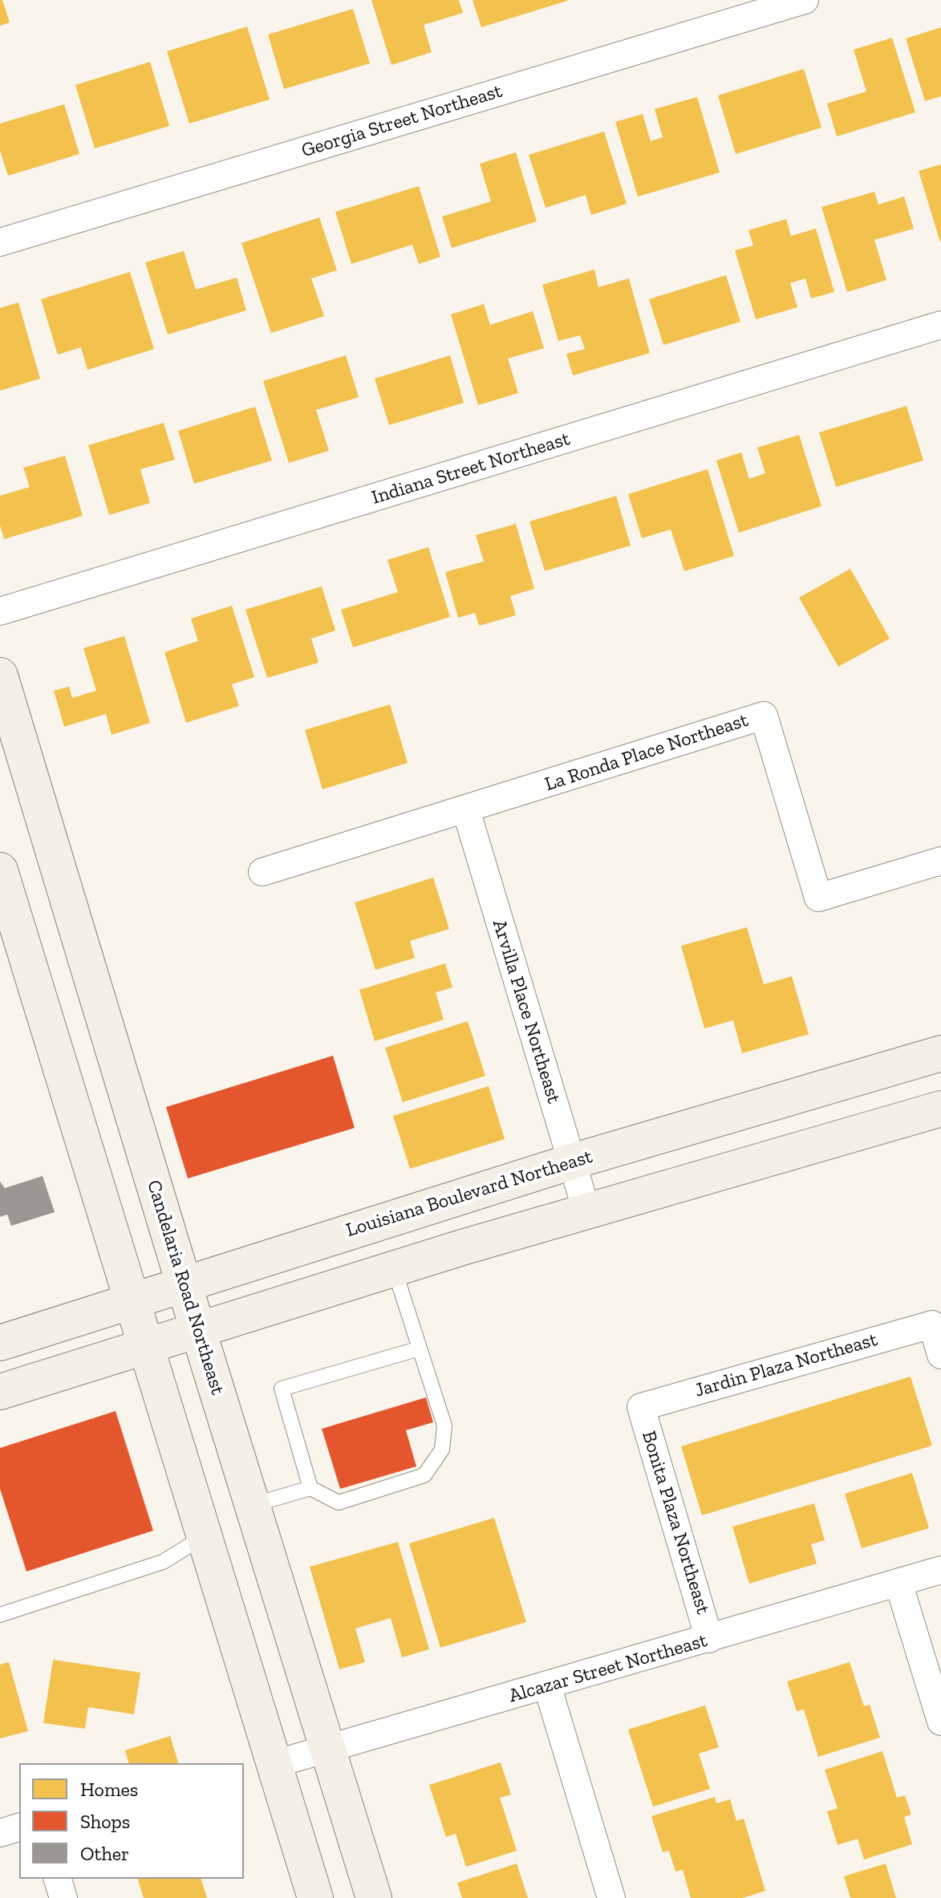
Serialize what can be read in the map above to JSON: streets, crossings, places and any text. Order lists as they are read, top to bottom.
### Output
{
  "streets": {
    "main road": ["Louisiana Boulevard Northeast", "Candelaria Road Northeast"],
    "street": [
      "Georgia Street Northeast",
      "Indiana Street Northeast",
      "La Ronda Place Northeast",
      "Arvilla Place Northeast",
      "Jardin Plaza Northeast",
      "Bonita Plaza Northeast",
      "Alcazar Street Northeast"
    ]
  },
  "crossings": [
    ["La Ronda Place Northeast", "Arvilla Place Northeast"],
    ["Arvilla Place Northeast", "Louisiana Boulevard Northeast"],
    ["Louisiana Boulevard Northeast", "Candelaria Road Northeast"],
    ["Candelaria Road Northeast", "Alcazar Street Northeast"],
    ["Jardin Plaza Northeast", "Bonita Plaza Northeast"],
    ["Bonita Plaza Northeast", "Alcazar Street Northeast"]
  ],
  "legend": ["Homes", "Shops", "Other"]
}
